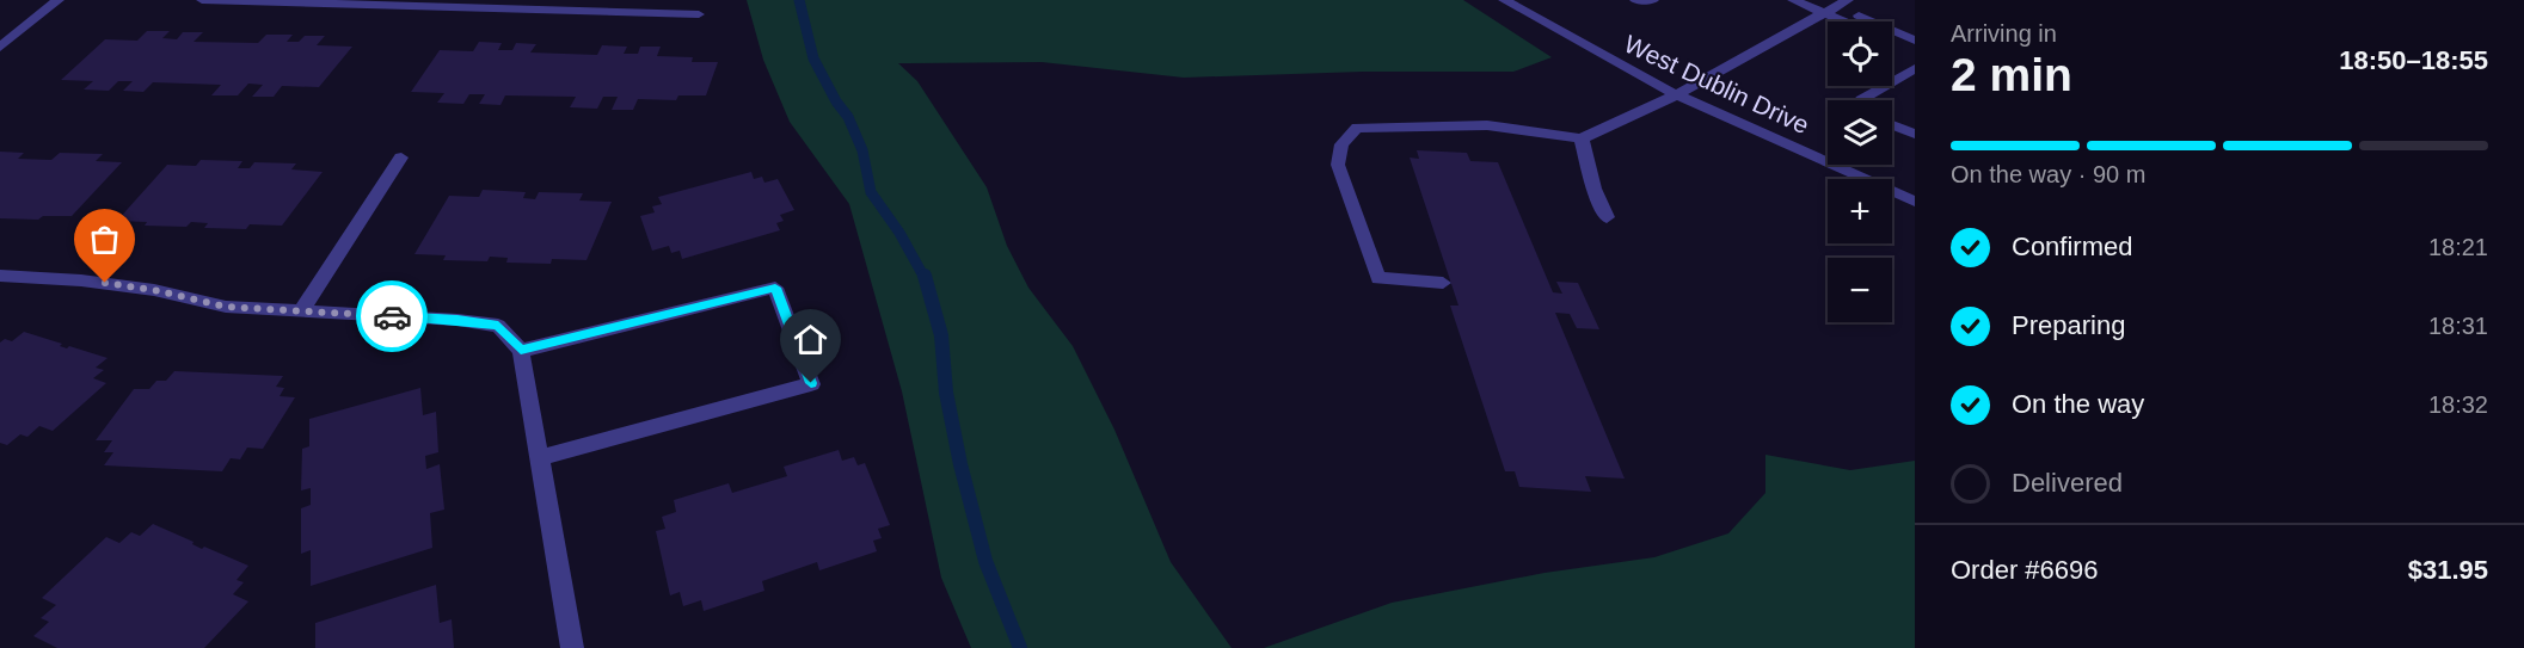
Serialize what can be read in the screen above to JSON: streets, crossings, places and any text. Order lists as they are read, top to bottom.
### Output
{
  "streets": {
    "street": ["West Dublin Drive"]
  },
  "page": {
    "heading": ["2 min", "Arriving in", "18:50–18:55"],
    "panel": ["Order #6696", "$31.95"],
    "map_buttons": ["+", "−"],
    "bar": "On the way · 90 m",
    "list": [
      ["Confirmed", "18:21"],
      ["Preparing", "18:31"],
      ["On the way", "18:32"],
      "Delivered"
    ]
  }
}
